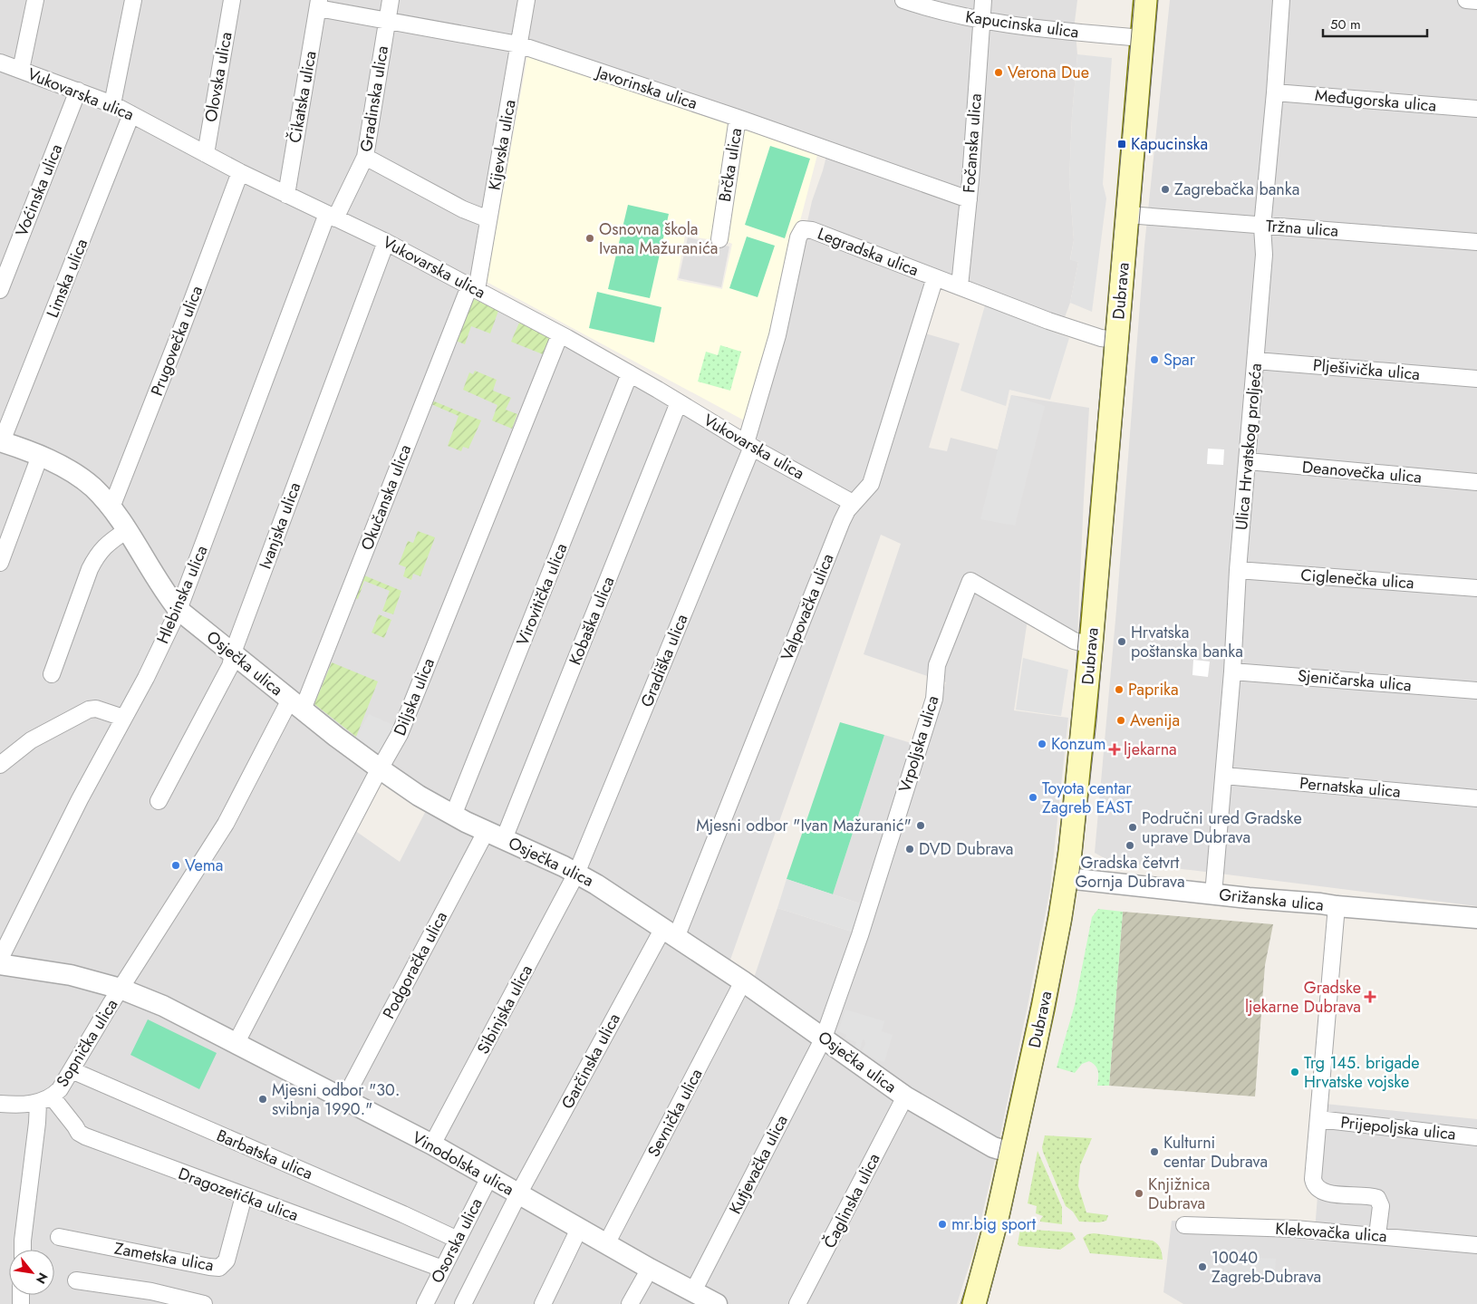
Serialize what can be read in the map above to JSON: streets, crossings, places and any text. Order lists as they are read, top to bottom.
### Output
{
  "streets": {
    "main road": ["Dubrava"],
    "street": [
      "Kapucinska ulica",
      "Olovska ulica",
      "Javorinska ulica",
      "Vukovarska ulica",
      "Čikatska ulica",
      "Gradinska ulica",
      "Međugorska ulica",
      "Fočanska ulica",
      "Kijevska ulica",
      "Brčka ulica",
      "Voćinska ulica",
      "Tržna ulica",
      "Legradska ulica",
      "Limska ulica",
      "Prugovečka ulica",
      "Plješivička ulica",
      "Ulica Hrvatskog proljeća",
      "Deanovečka ulica",
      "Okučanska ulica",
      "Ivanjska ulica",
      "Ciglenečka ulica",
      "Hlebinska ulica",
      "Virovitička ulica",
      "Valpovačka ulica",
      "Kobaška ulica",
      "Gradiška ulica",
      "Osječka ulica",
      "Sjeničarska ulica",
      "Diljska ulica",
      "Vrpoljska ulica",
      "Pernatska ulica",
      "Grižanska ulica",
      "Podgoračka ulica",
      "Sibinjska ulica",
      "Sopnička ulica",
      "Garčinska ulica",
      "Sevnička ulica",
      "Prijepoljska ulica",
      "Barbatska ulica",
      "Vinodolska ulica",
      "Kutjevačka ulica",
      "Dragozetićka ulica",
      "Čaglinska ulica",
      "Klekovačka ulica",
      "Osorska ulica",
      "Zametska ulica"
    ]
  },
  "crossings": [
    ["Kapucinska ulica", "Fočanska ulica"],
    ["Kapucinska ulica", "Dubrava"],
    ["Olovska ulica", "Vukovarska ulica"],
    ["Javorinska ulica", "Čikatska ulica"],
    ["Javorinska ulica", "Gradinska ulica"],
    ["Javorinska ulica", "Fočanska ulica"],
    ["Javorinska ulica", "Kijevska ulica"],
    ["Javorinska ulica", "Brčka ulica"],
    ["Vukovarska ulica", "Čikatska ulica"],
    ["Vukovarska ulica", "Gradinska ulica"],
    ["Vukovarska ulica", "Kijevska ulica"],
    ["Vukovarska ulica", "Voćinska ulica"],
    ["Vukovarska ulica", "Legradska ulica"],
    ["Vukovarska ulica", "Limska ulica"],
    ["Vukovarska ulica", "Prugovečka ulica"],
    ["Vukovarska ulica", "Okučanska ulica"],
    ["Vukovarska ulica", "Ivanjska ulica"],
    ["Vukovarska ulica", "Hlebinska ulica"],
    ["Vukovarska ulica", "Virovitička ulica"],
    ["Vukovarska ulica", "Valpovačka ulica"],
    ["Vukovarska ulica", "Kobaška ulica"],
    ["Vukovarska ulica", "Gradiška ulica"],
    ["Vukovarska ulica", "Diljska ulica"],
    ["Gradinska ulica", "Hlebinska ulica"],
    ["Međugorska ulica", "Ulica Hrvatskog proljeća"],
    ["Fočanska ulica", "Legradska ulica"],
    ["Kijevska ulica", "Okučanska ulica"],
    ["Tržna ulica", "Dubrava"],
    ["Tržna ulica", "Ulica Hrvatskog proljeća"],
    ["Legradska ulica", "Dubrava"],
    ["Legradska ulica", "Valpovačka ulica"],
    ["Legradska ulica", "Gradiška ulica"],
    ["Limska ulica", "Osječka ulica"],
    ["Dubrava", "Osječka ulica"],
    ["Dubrava", "Vrpoljska ulica"],
    ["Dubrava", "Grižanska ulica"],
    ["Prugovečka ulica", "Osječka ulica"],
    ["Plješivička ulica", "Ulica Hrvatskog proljeća"],
    ["Ulica Hrvatskog proljeća", "Deanovečka ulica"],
    ["Ulica Hrvatskog proljeća", "Ciglenečka ulica"],
    ["Ulica Hrvatskog proljeća", "Sjeničarska ulica"],
    ["Ulica Hrvatskog proljeća", "Pernatska ulica"],
    ["Ulica Hrvatskog proljeća", "Grižanska ulica"],
    ["Okučanska ulica", "Osječka ulica"],
    ["Okučanska ulica", "Sopnička ulica"],
    ["Okučanska ulica", "Vinodolska ulica"],
    ["Ivanjska ulica", "Osječka ulica"],
    ["Hlebinska ulica", "Osječka ulica"],
    ["Virovitička ulica", "Osječka ulica"],
    ["Valpovačka ulica", "Osječka ulica"],
    ["Valpovačka ulica", "Garčinska ulica"],
    ["Kobaška ulica", "Osječka ulica"],
    ["Kobaška ulica", "Podgoračka ulica"],
    ["Gradiška ulica", "Osječka ulica"],
    ["Gradiška ulica", "Sibinjska ulica"],
    ["Osječka ulica", "Diljska ulica"],
    ["Osječka ulica", "Vrpoljska ulica"],
    ["Osječka ulica", "Podgoračka ulica"],
    ["Osječka ulica", "Sibinjska ulica"],
    ["Osječka ulica", "Garčinska ulica"],
    ["Osječka ulica", "Sevnička ulica"],
    ["Osječka ulica", "Kutjevačka ulica"],
    ["Osječka ulica", "Čaglinska ulica"],
    ["Diljska ulica", "Vinodolska ulica"],
    ["Vrpoljska ulica", "Kutjevačka ulica"],
    ["Podgoračka ulica", "Vinodolska ulica"],
    ["Sibinjska ulica", "Vinodolska ulica"],
    ["Sopnička ulica", "Barbatska ulica"],
    ["Sopnička ulica", "Vinodolska ulica"],
    ["Sopnička ulica", "Dragozetićka ulica"],
    ["Garčinska ulica", "Vinodolska ulica"],
    ["Sevnička ulica", "Vinodolska ulica"],
    ["Barbatska ulica", "Osorska ulica"],
    ["Vinodolska ulica", "Kutjevačka ulica"],
    ["Vinodolska ulica", "Osorska ulica"],
    ["Dragozetićka ulica", "Osorska ulica"],
    ["Dragozetićka ulica", "Zametska ulica"]
  ],
  "places": {
    "other": [
      "Verona Due",
      "Zagrebačka banka",
      "Osnovna škola Ivana Mažuranića",
      "Spar",
      "Hrvatska poštanska banka",
      "Paprika",
      "Avenija",
      "Konzum",
      "Toyota centar Zagreb EAST",
      "Mjesni odbor \"Ivan Mažuranić\"",
      "Područni ured Gradske uprave Dubrava",
      "Gradska četvrt Gornja Dubrava",
      "DVD Dubrava",
      "Vema",
      "Trg 145. brigade Hrvatske vojske",
      "Mjesni odbor \"30. svibnja 1990.\"",
      "Kulturni centar Dubrava",
      "Knjižnica Dubrava",
      "mr.big sport",
      "10040 Zagreb-Dubrava"
    ],
    "transit": ["Kapucinska"],
    "health": ["ljekarna", "Gradske ljekarne Dubrava"]
  },
  "scale_bar": "50 m",
  "north": "bottom right"
}
